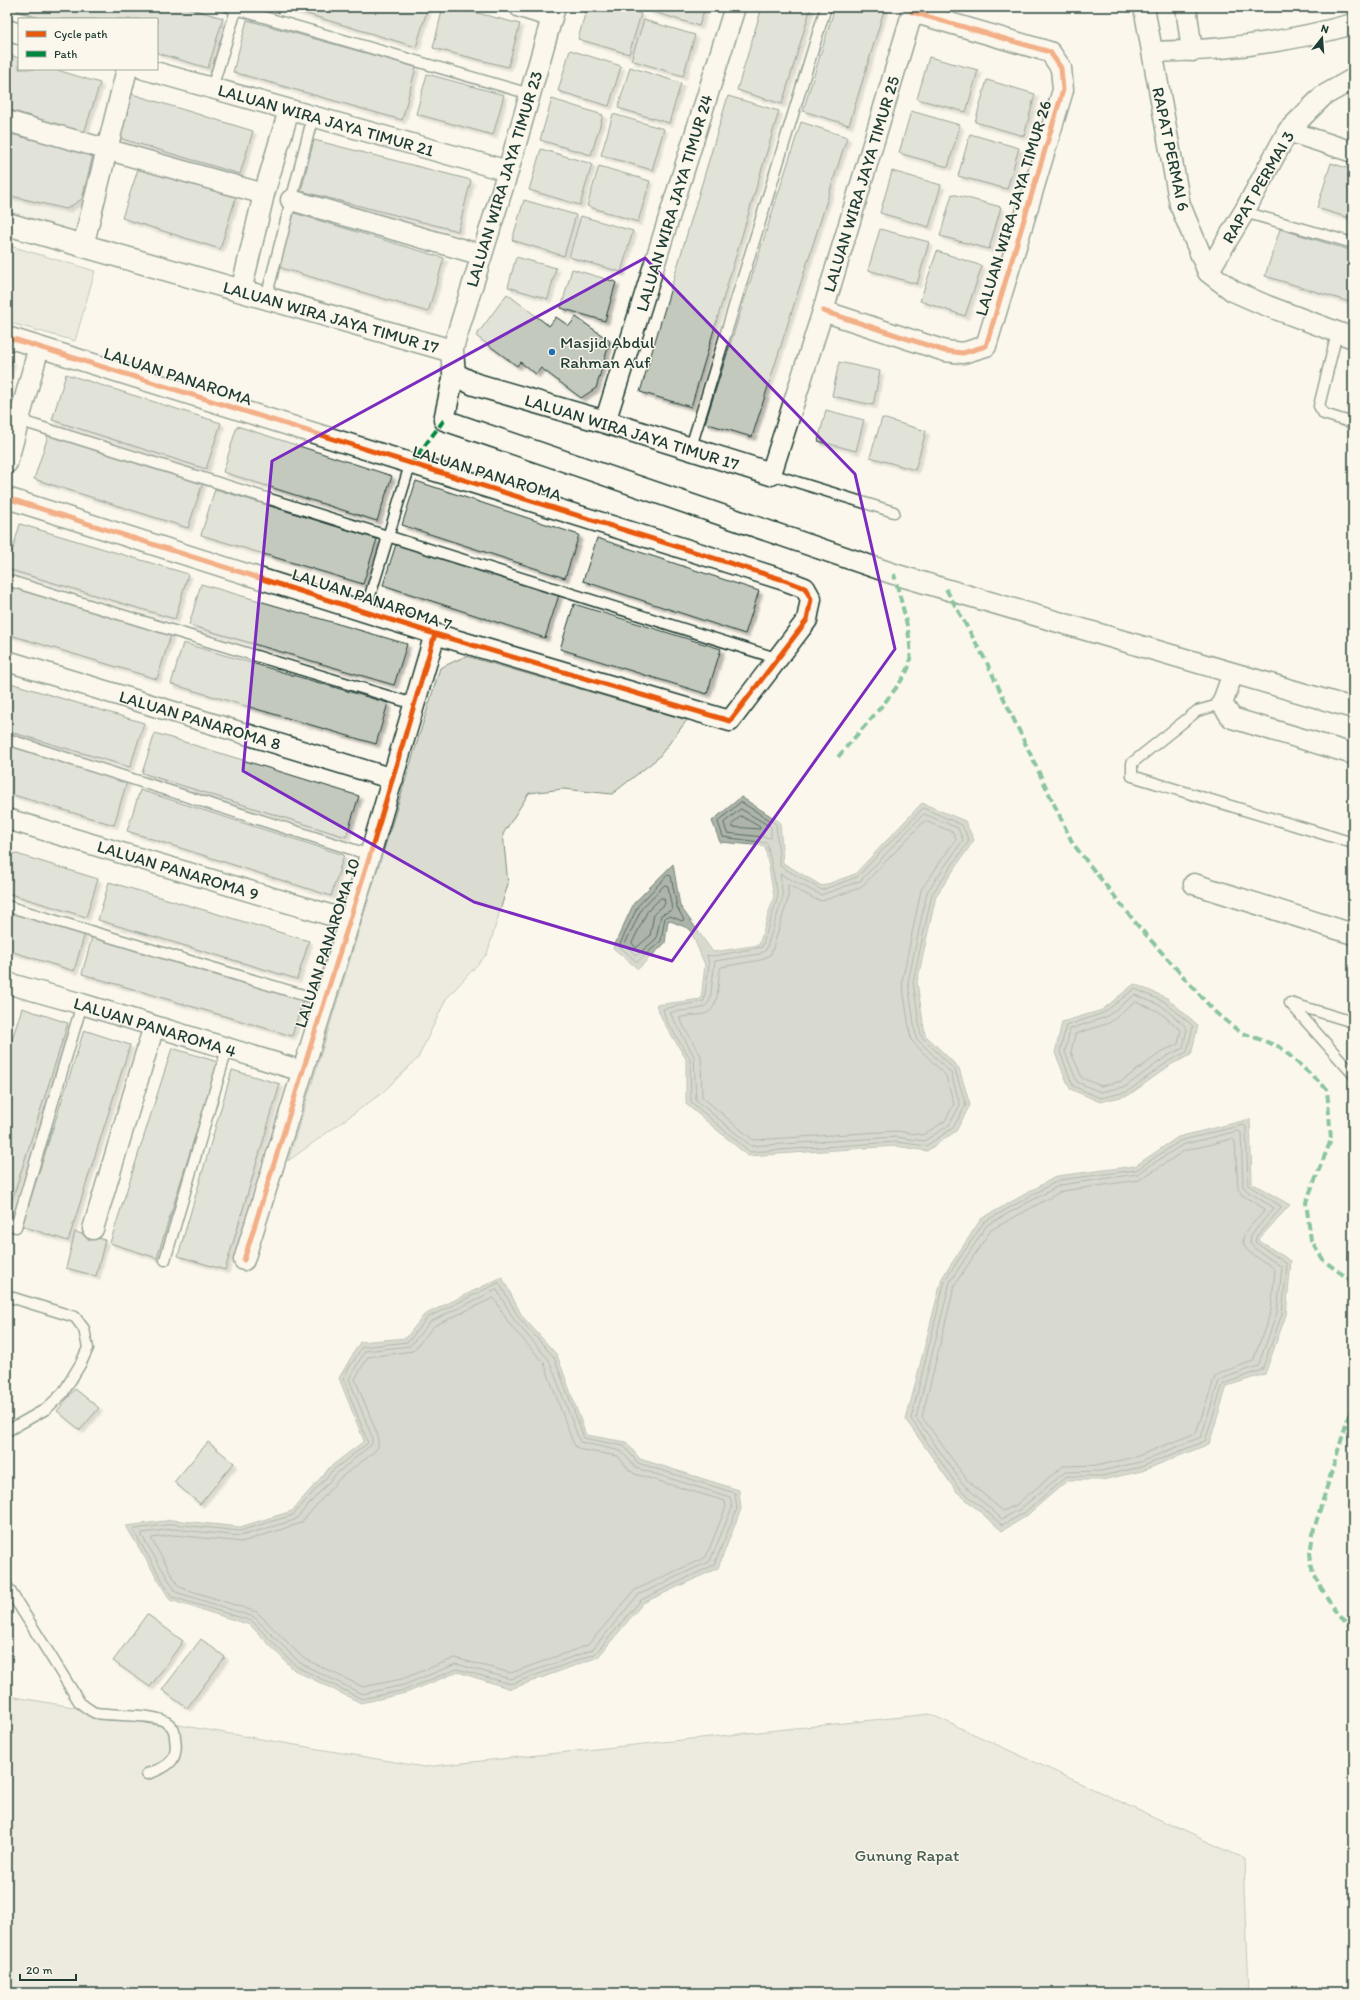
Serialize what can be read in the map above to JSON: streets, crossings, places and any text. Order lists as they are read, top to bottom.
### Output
{
  "streets": {
    "street": [
      "LALUAN WIRA JAYA TIMUR 21",
      "RAPAT PERMAI 6",
      "LALUAN WIRA JAYA TIMUR 23",
      "LALUAN WIRA JAYA TIMUR 25",
      "RAPAT PERMAI 3",
      "LALUAN WIRA JAYA TIMUR 24",
      "LALUAN WIRA JAYA TIMUR 26",
      "LALUAN WIRA JAYA TIMUR 17",
      "LALUAN PANAROMA",
      "LALUAN PANAROMA 7",
      "LALUAN PANAROMA 8",
      "LALUAN PANAROMA 9",
      "LALUAN PANAROMA 10",
      "LALUAN PANAROMA 4"
    ]
  },
  "crossings": [
    ["LALUAN WIRA JAYA TIMUR 21", "LALUAN WIRA JAYA TIMUR 23"],
    ["RAPAT PERMAI 6", "RAPAT PERMAI 3"],
    ["LALUAN WIRA JAYA TIMUR 23", "LALUAN WIRA JAYA TIMUR 17"],
    ["LALUAN WIRA JAYA TIMUR 25", "LALUAN WIRA JAYA TIMUR 26"],
    ["LALUAN WIRA JAYA TIMUR 25", "LALUAN WIRA JAYA TIMUR 17"],
    ["LALUAN WIRA JAYA TIMUR 24", "LALUAN WIRA JAYA TIMUR 17"],
    ["LALUAN PANAROMA", "LALUAN PANAROMA 7"],
    ["LALUAN PANAROMA 7", "LALUAN PANAROMA 10"],
    ["LALUAN PANAROMA 8", "LALUAN PANAROMA 10"],
    ["LALUAN PANAROMA 9", "LALUAN PANAROMA 10"],
    ["LALUAN PANAROMA 10", "LALUAN PANAROMA 4"]
  ],
  "parks": ["Gunung Rapat"],
  "places": ["Masjid Abdul Rahman Auf"],
  "legend": ["Cycle path", "Path"],
  "scale_bar": "20 m",
  "north": "top"
}
